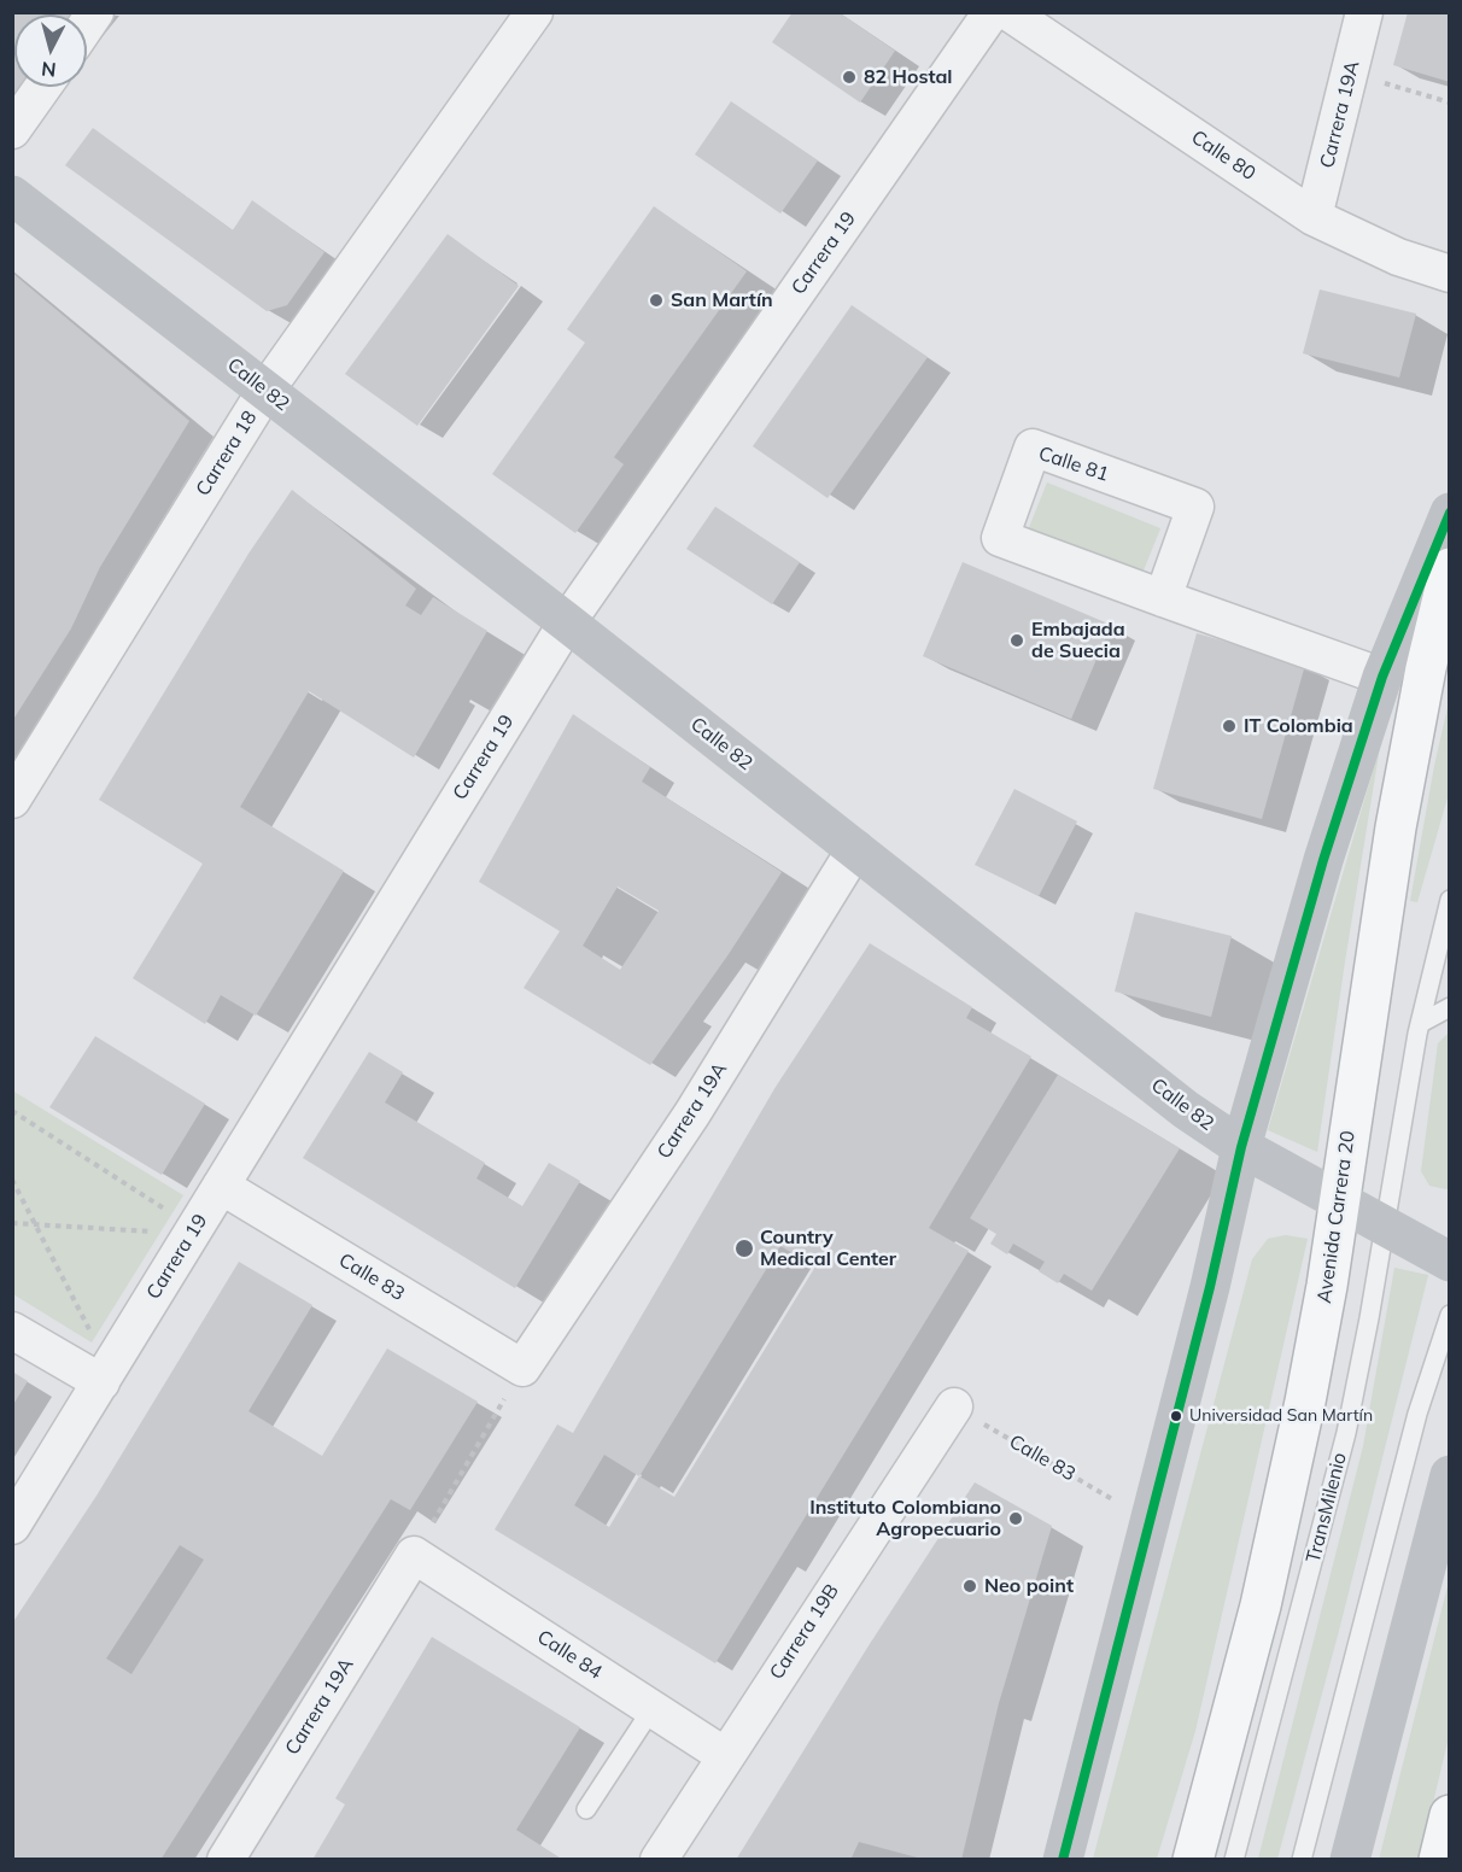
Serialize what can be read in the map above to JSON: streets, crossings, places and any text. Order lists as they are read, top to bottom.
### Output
{
  "streets": {
    "highway": ["Avenida Carrera 20"],
    "main road": ["Calle 82"],
    "street": [
      "Carrera 19A",
      "Calle 80",
      "Carrera 19",
      "Carrera 18",
      "Calle 81",
      "Calle 83",
      "Carrera 19B",
      "Calle 84"
    ],
    "lane": ["TransMilenio"]
  },
  "crossings": [
    ["Carrera 19A", "Calle 80"],
    ["Carrera 19A", "Calle 82"],
    ["Carrera 19A", "Calle 83"],
    ["Carrera 19A", "Calle 84"],
    ["Carrera 19", "Calle 82"],
    ["Carrera 19", "Calle 83"],
    ["Calle 82", "Carrera 18"],
    ["Calle 82", "Avenida Carrera 20"],
    ["Calle 82", "TransMilenio"],
    ["Calle 83", "Carrera 19B"],
    ["Carrera 19B", "Calle 84"]
  ],
  "places": [
    "82 Hostal",
    "San Martín",
    "Embajada de Suecia",
    "IT Colombia",
    "Country Medical Center",
    "Universidad San Martín",
    "Instituto Colombiano Agropecuario",
    "Neo point"
  ],
  "north": "bottom"
}
